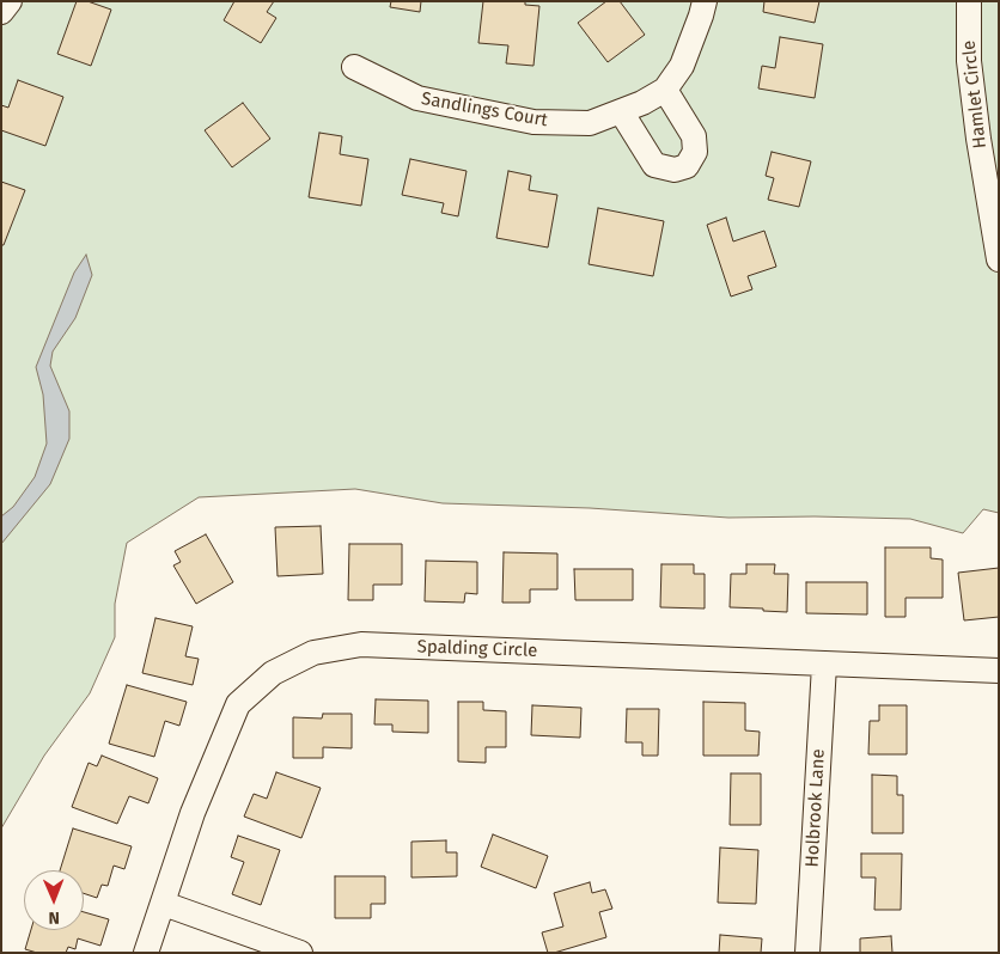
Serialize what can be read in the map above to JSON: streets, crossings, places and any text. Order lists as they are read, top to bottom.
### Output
{
  "streets": {
    "street": [
      "Hamlet Circle",
      "Sandlings Court",
      "Spalding Circle",
      "Holbrook Lane"
    ]
  },
  "crossings": [
    ["Spalding Circle", "Holbrook Lane"]
  ],
  "north": "bottom"
}
